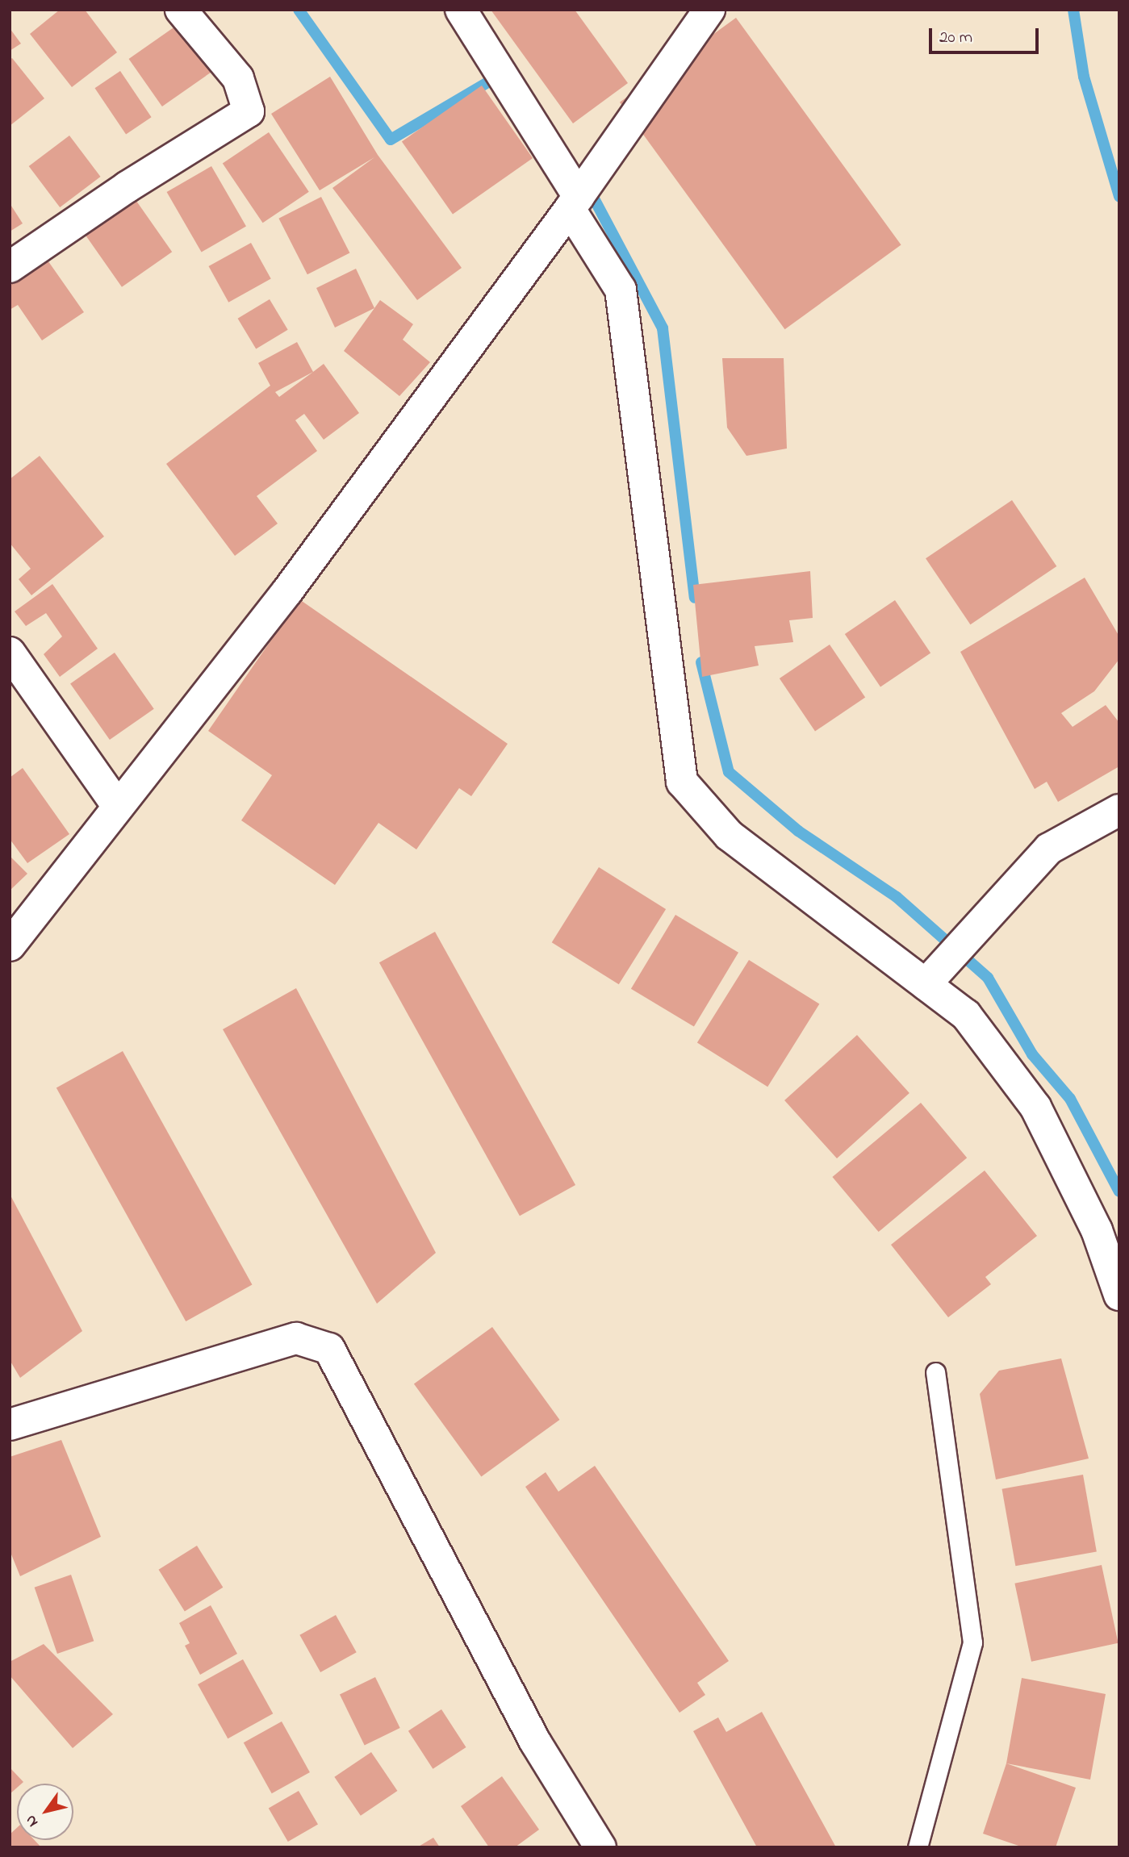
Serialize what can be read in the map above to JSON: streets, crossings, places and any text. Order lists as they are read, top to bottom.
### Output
{
  "scale_bar": "20 m",
  "north": "bottom left"
}
